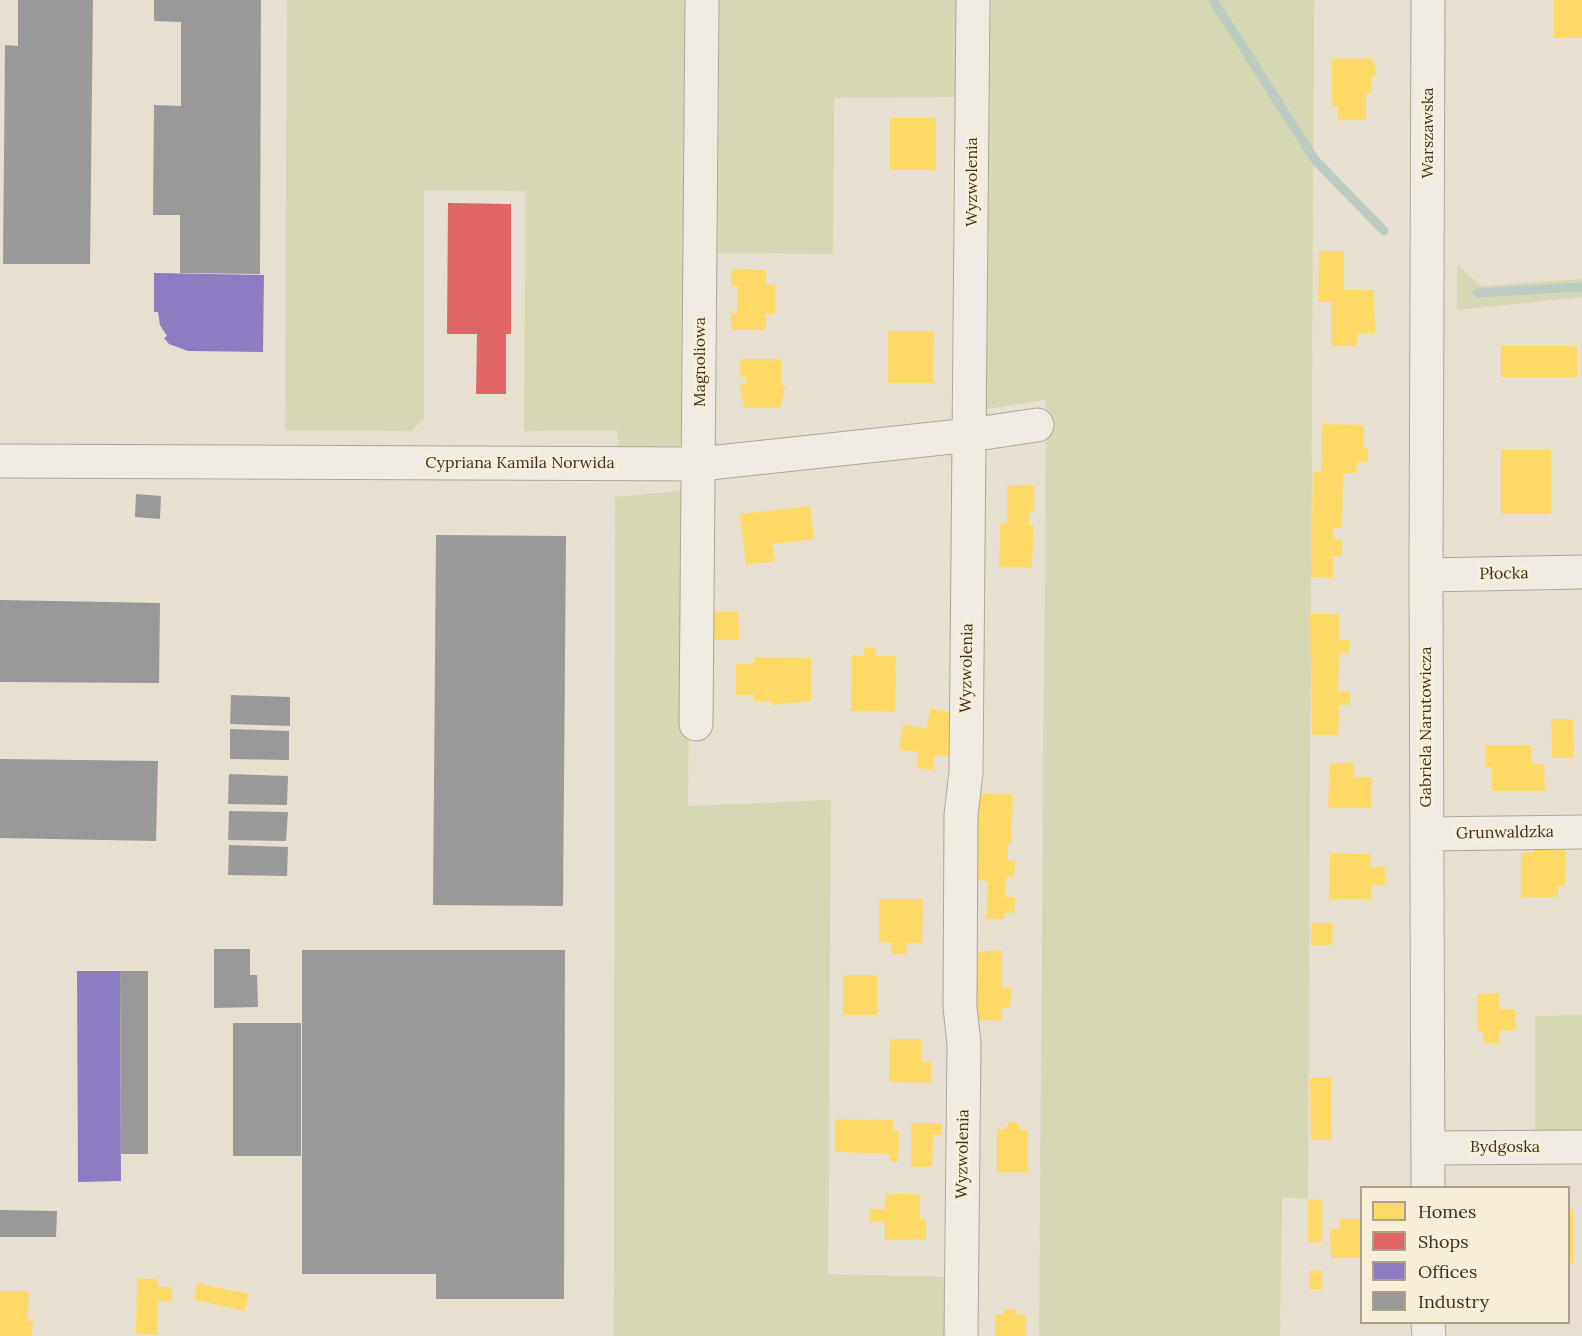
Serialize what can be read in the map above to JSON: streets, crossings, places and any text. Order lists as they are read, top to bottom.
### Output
{
  "streets": {
    "street": [
      "Warszawska",
      "Wyzwolenia",
      "Magnoliowa",
      "Cypriana Kamila Norwida",
      "Płocka",
      "Gabriela Narutowicza",
      "Grunwaldzka",
      "Bydgoska"
    ]
  },
  "crossings": [
    ["Warszawska", "Gabriela Narutowicza"],
    ["Wyzwolenia", "Cypriana Kamila Norwida"],
    ["Magnoliowa", "Cypriana Kamila Norwida"],
    ["Płocka", "Gabriela Narutowicza"],
    ["Gabriela Narutowicza", "Grunwaldzka"],
    ["Gabriela Narutowicza", "Bydgoska"]
  ],
  "legend": [
    "Homes",
    "Shops",
    "Offices",
    "Industry"
  ]
}
